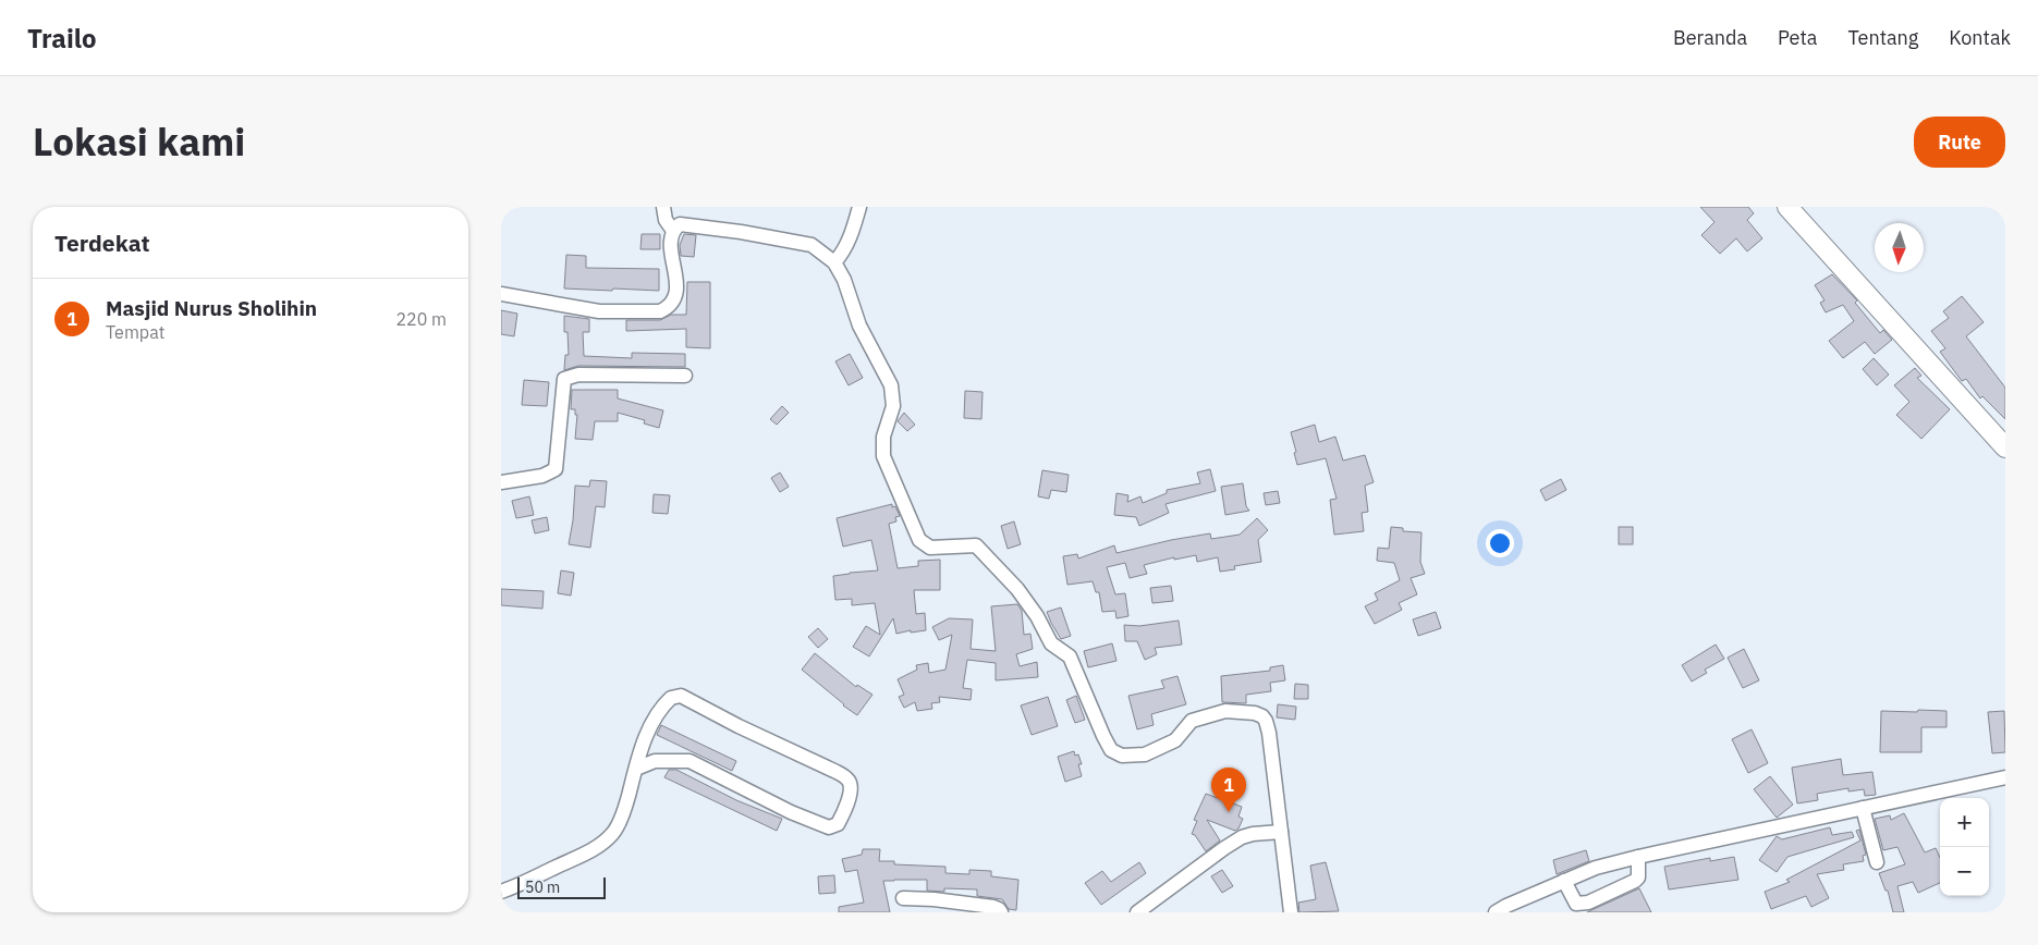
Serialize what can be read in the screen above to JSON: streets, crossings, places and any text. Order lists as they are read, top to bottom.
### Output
{
  "scale_bar": "50 m",
  "north": "bottom",
  "page": {
    "header": "Trailo",
    "nav": [
      "Beranda",
      "Peta",
      "Tentang",
      "Kontak"
    ],
    "title": "Lokasi kami",
    "buttons": "Rute",
    "heading": "Terdekat",
    "list": [
      {
        "mark": "1",
        "name": "Masjid Nurus Sholihin",
        "note": "Tempat",
        "value": "220 m"
      }
    ],
    "pins": "1",
    "map_buttons": ["+", "−"],
    "scale": "50 m"
  }
}
